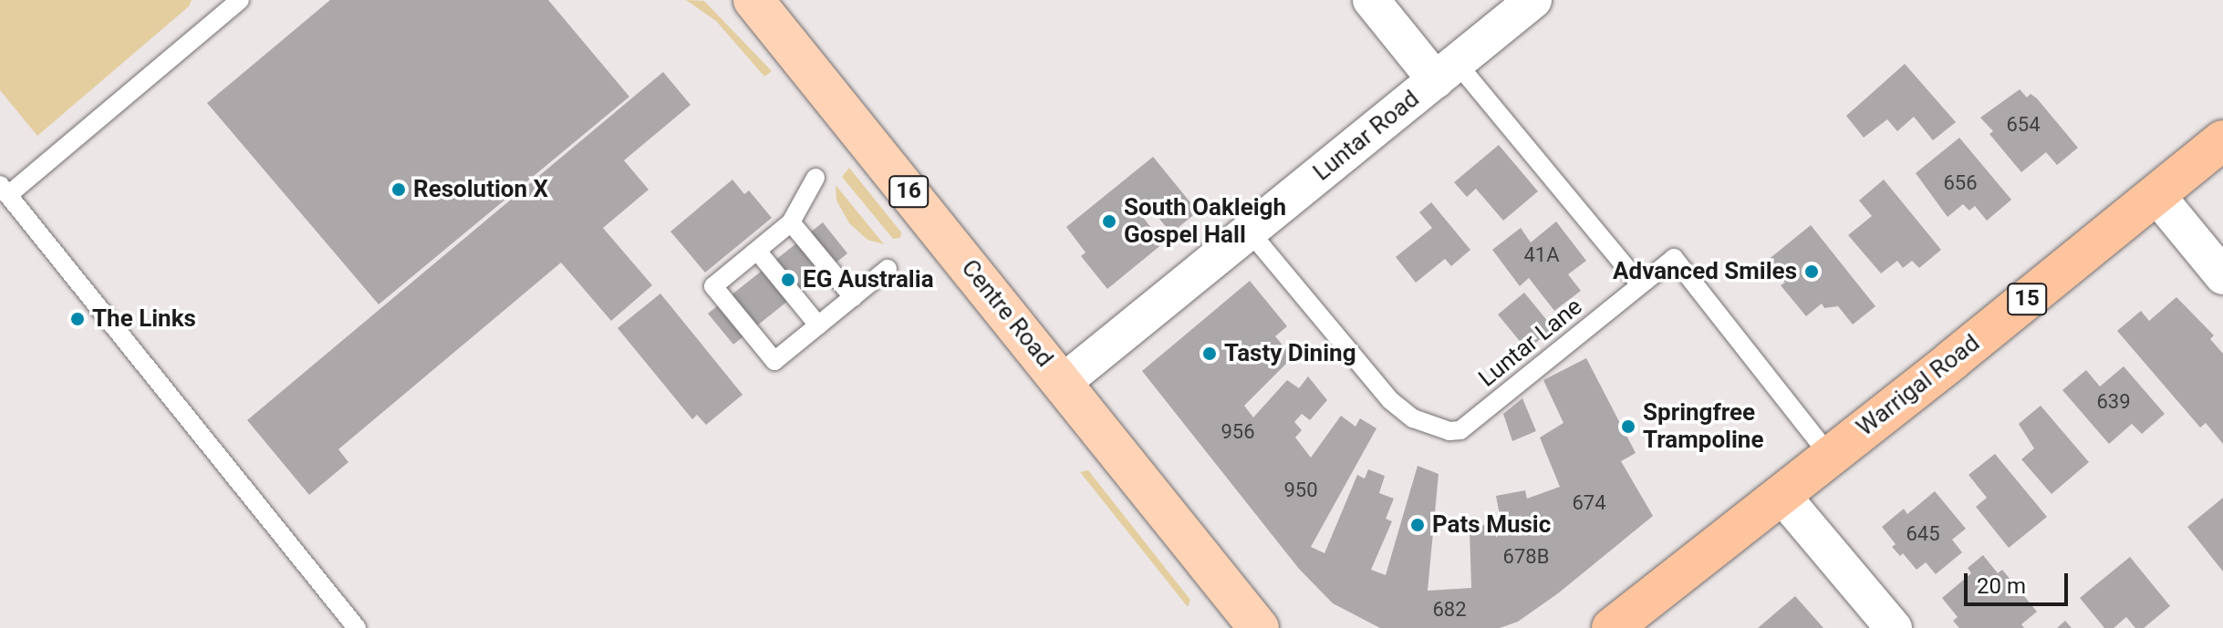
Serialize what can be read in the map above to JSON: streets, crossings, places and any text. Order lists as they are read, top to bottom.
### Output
{
  "streets": {
    "highway": ["15", "Warrigal Road"],
    "main road": ["16", "Centre Road"],
    "street": ["Luntar Road"],
    "lane": ["Luntar Lane"]
  },
  "crossings": [
    ["Luntar Road", "Centre Road"],
    ["Luntar Road", "Luntar Lane"],
    ["Luntar Lane", "Warrigal Road"]
  ],
  "places": [
    "Resolution X",
    "South Oakleigh Gospel Hall",
    "Advanced Smiles",
    "EG Australia",
    "The Links",
    "Tasty Dining",
    "Springfree Trampoline",
    "Pats Music"
  ],
  "house_numbers": [
    "654",
    "656",
    "41A",
    "639",
    "956",
    "950",
    "674",
    "645",
    "678B",
    "682"
  ],
  "scale_bar": "20 m"
}
